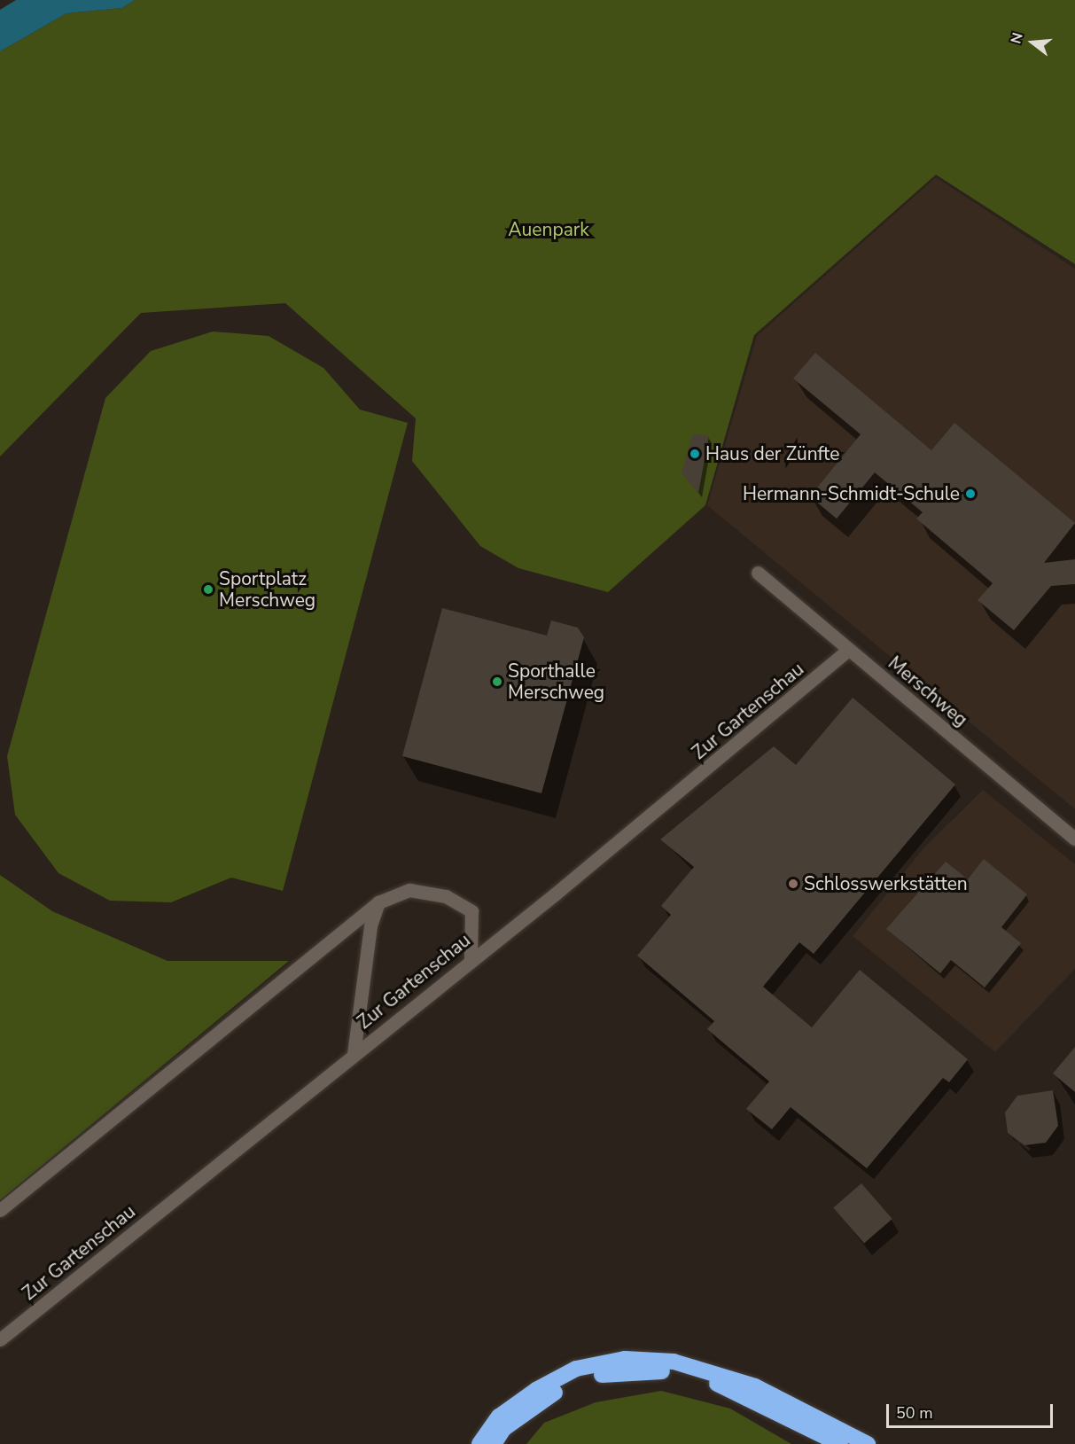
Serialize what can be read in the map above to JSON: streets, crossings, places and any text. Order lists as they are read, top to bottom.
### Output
{
  "streets": {
    "street": ["Merschweg", "Zur Gartenschau"]
  },
  "crossings": [
    ["Merschweg", "Zur Gartenschau"]
  ],
  "parks": ["Auenpark"],
  "places": [
    "Haus der Zünfte",
    "Hermann-Schmidt-Schule",
    "Sportplatz Merschweg",
    "Sporthalle Merschweg",
    "Schlosswerkstätten"
  ],
  "scale_bar": "50 m",
  "north": "left"
}
